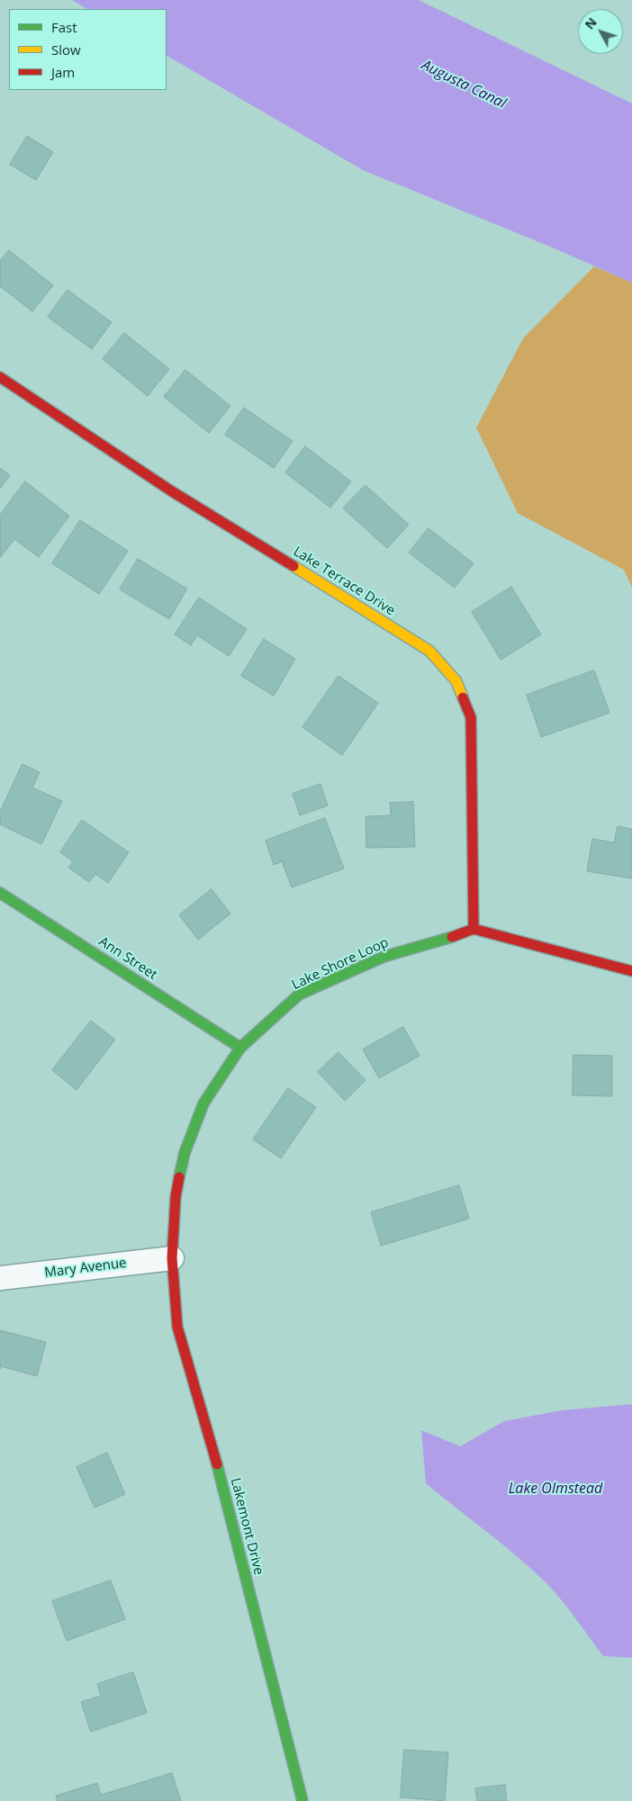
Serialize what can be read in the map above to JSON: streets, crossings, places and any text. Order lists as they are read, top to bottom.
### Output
{
  "streets": {
    "street": [
      "Lake Terrace Drive",
      "Ann Street",
      "Lake Shore Loop",
      "Mary Avenue",
      "Lakemont Drive"
    ]
  },
  "crossings": [
    ["Lake Terrace Drive", "Lake Shore Loop"],
    ["Ann Street", "Lake Shore Loop"],
    ["Lake Shore Loop", "Mary Avenue"],
    ["Lake Shore Loop", "Lakemont Drive"],
    ["Mary Avenue", "Lakemont Drive"]
  ],
  "water": ["Augusta Canal", "Lake Olmstead"],
  "legend": ["Fast", "Slow", "Jam"],
  "north": "top left"
}
